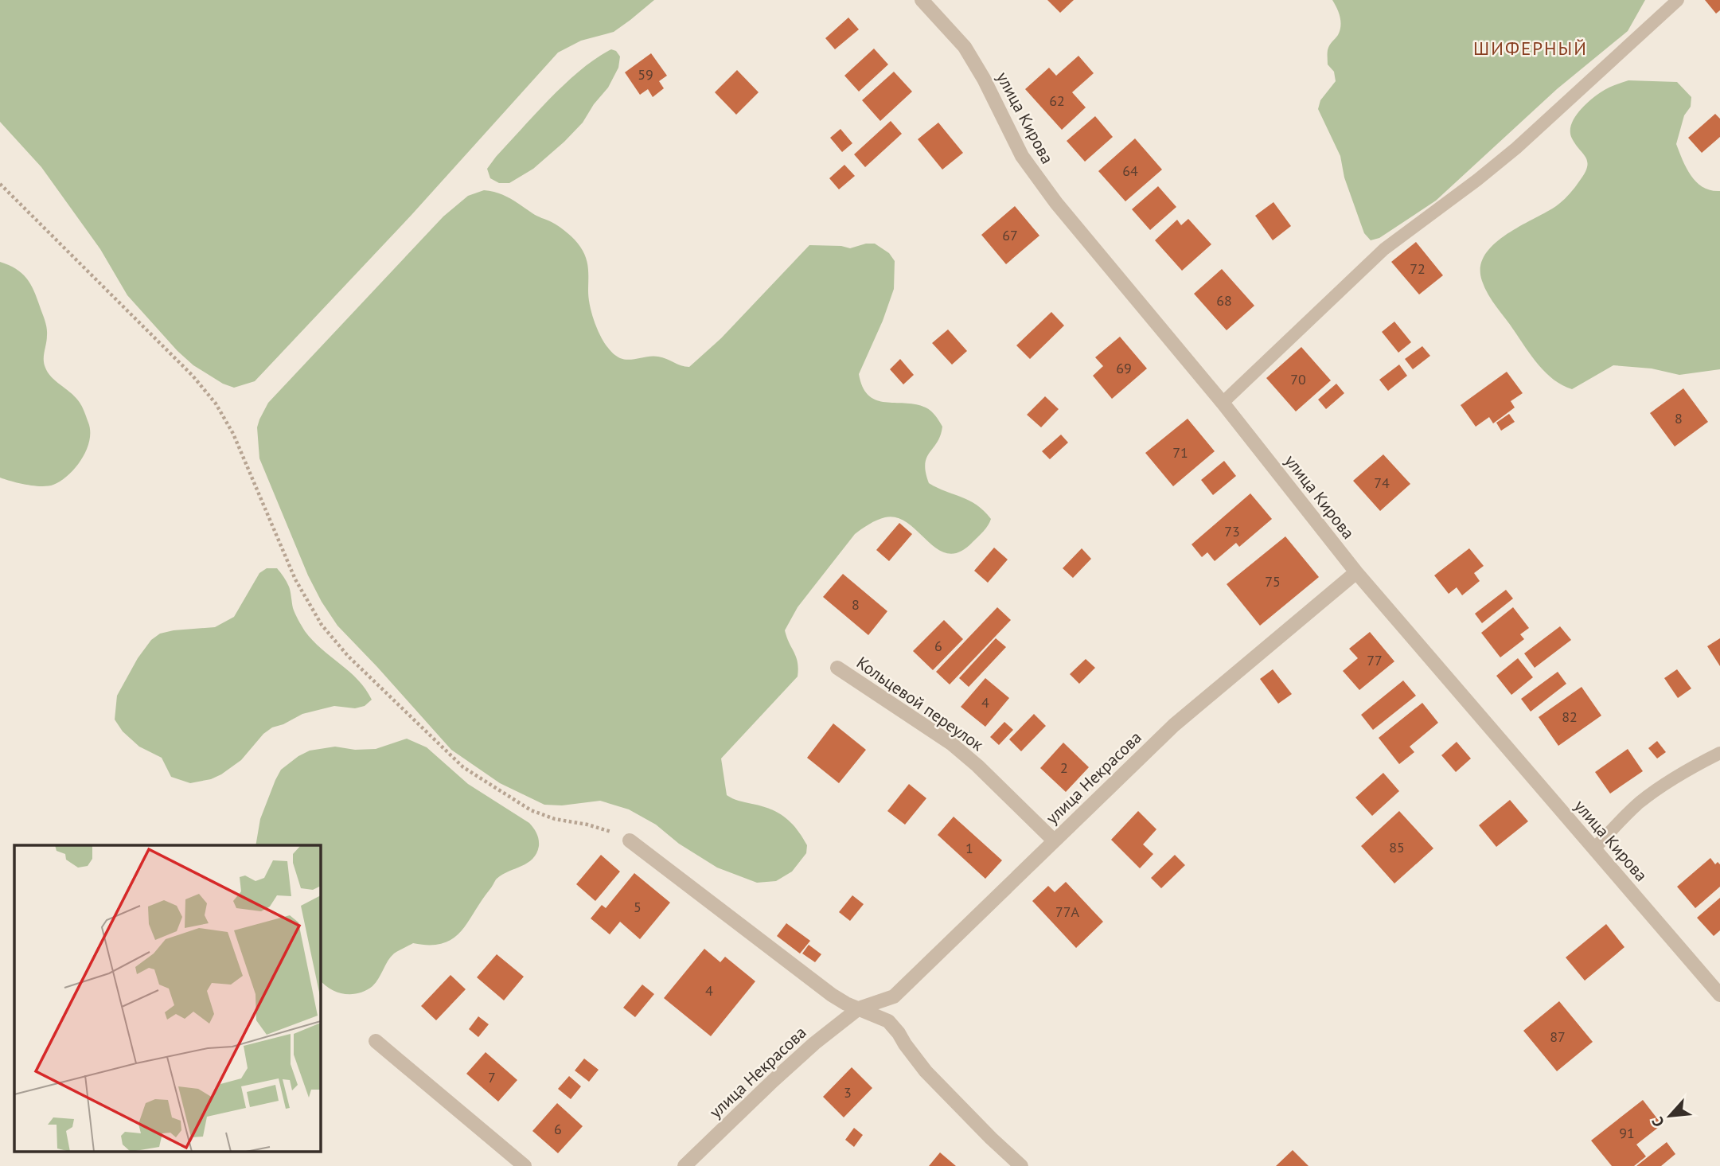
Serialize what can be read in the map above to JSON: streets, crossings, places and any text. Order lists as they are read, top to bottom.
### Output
{
  "streets": {
    "street": ["улица Кирова", "Кольцевой переулок", "улица Некрасова"]
  },
  "crossings": [
    ["улица Кирова", "улица Некрасова"],
    ["Кольцевой переулок", "улица Некрасова"]
  ],
  "districts": ["ШИФЕРНЫЙ"],
  "house_numbers": [
    "59",
    "62",
    "64",
    "67",
    "72",
    "68",
    "69",
    "70",
    "8",
    "71",
    "74",
    "73",
    "75",
    "8",
    "6",
    "77",
    "4",
    "82",
    "2",
    "85",
    "1",
    "5",
    "77А",
    "4",
    "87",
    "7",
    "3",
    "6",
    "91"
  ],
  "north": "bottom left"
}
